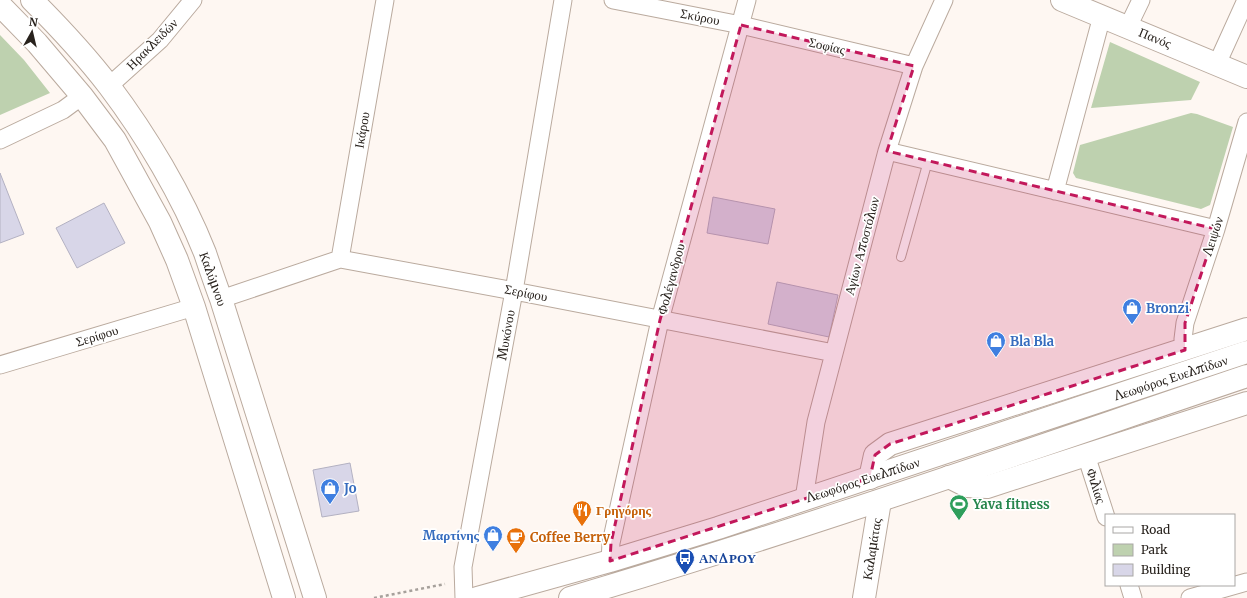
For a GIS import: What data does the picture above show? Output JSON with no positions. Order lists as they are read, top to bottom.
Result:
{
  "streets": {
    "main road": [
      "Πανός",
      "Καλύμνου",
      "Λεωφόρος Ευελπίδων",
      "Καλαμάτας"
    ],
    "street": [
      "Σκύρου",
      "Ηρακλειδών",
      "Σοφίας",
      "Ικάρου",
      "Λειψών",
      "Αγίων Αποστόλων",
      "Φολέγανδρου",
      "Σερίφου",
      "Μυκόνου",
      "Φιλίας"
    ]
  },
  "crossings": [
    ["Σκύρου", "Σοφίας"],
    ["Σκύρου", "Φολέγανδρου"],
    ["Ηρακλειδών", "Καλύμνου"],
    ["Σοφίας", "Αγίων Αποστόλων"],
    ["Σοφίας", "Φολέγανδρου"],
    ["Ικάρου", "Σερίφου"],
    ["Αγίων Αποστόλων", "Σερίφου"],
    ["Αγίων Αποστόλων", "Λεωφόρος Ευελπίδων"],
    ["Καλύμνου", "Σερίφου"],
    ["Φολέγανδρου", "Σερίφου"],
    ["Φολέγανδρου", "Λεωφόρος Ευελπίδων"],
    ["Σερίφου", "Μυκόνου"],
    ["Λεωφόρος Ευελπίδων", "Καλαμάτας"]
  ],
  "places": {
    "shop": [
      "Bronzi",
      "Bla Bla",
      "Jo",
      "Μαρτίνης"
    ],
    "sports": ["Yava fitness"],
    "restaurant": ["Γρηγόρης"],
    "cafe": ["Coffee Berry"],
    "bus stop": ["ΑΝΔΡΟΥ"]
  },
  "legend": ["Road", "Park", "Building"],
  "north": "top"
}
